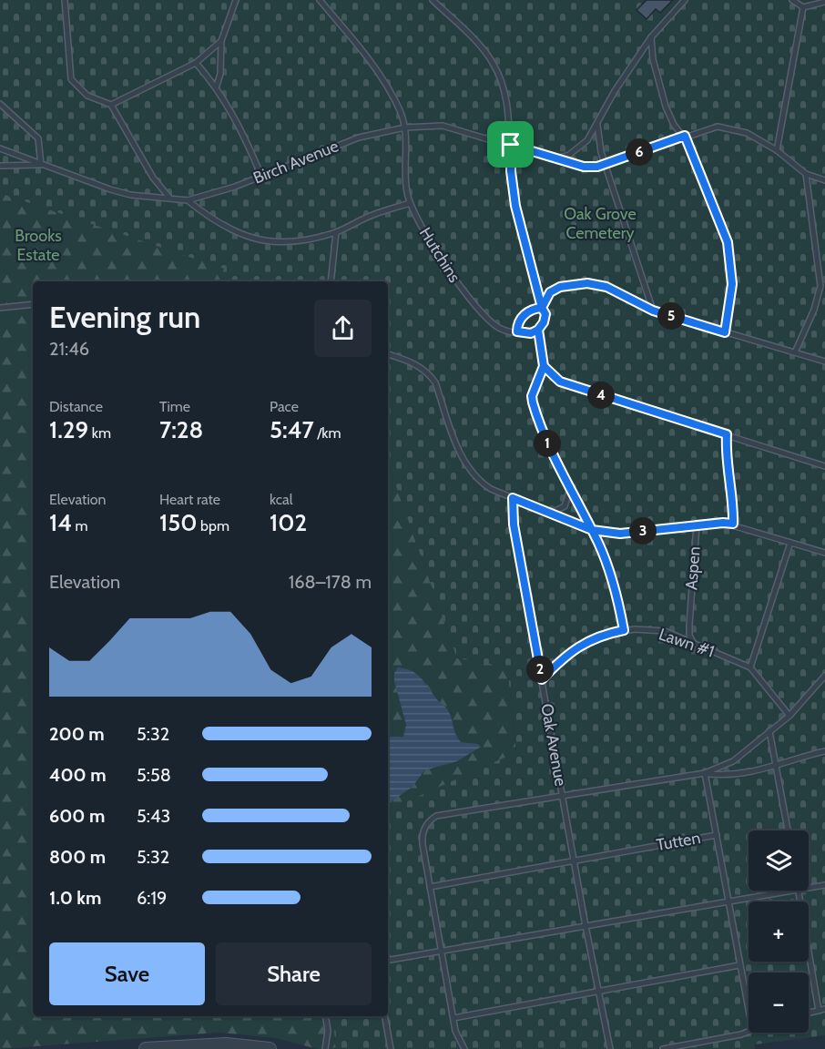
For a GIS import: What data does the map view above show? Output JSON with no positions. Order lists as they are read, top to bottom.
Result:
{
  "streets": {
    "lane": [
      "Birch Avenue",
      "Hutchins",
      "Aspen",
      "Lawn #1",
      "Oak Avenue",
      "Tutten"
    ]
  },
  "crossings": [
    ["Birch Avenue", "Hutchins"],
    ["Aspen", "Lawn #1"],
    ["Lawn #1", "Oak Avenue"],
    ["Oak Avenue", "Tutten"]
  ],
  "parks": ["Oak Grove Cemetery", "Brooks Estate"],
  "page": {
    "pins": [
      "6",
      "5",
      "4",
      "1",
      "3",
      "2"
    ],
    "heading": ["Evening run", "21:46"],
    "stats": [
      ["Distance", "1.29 km"],
      ["Time", "7:28"],
      ["Pace", "5:47 /km"],
      ["Elevation", "14 m"],
      ["Heart rate", "150 bpm"],
      ["kcal", "102"]
    ],
    "chart": ["Elevation", "168–178 m"],
    "list": [
      {
        "name": "200 m",
        "note": "5:32"
      },
      {
        "name": "400 m",
        "note": "5:58"
      },
      {
        "name": "600 m",
        "note": "5:43"
      },
      {
        "name": "800 m",
        "note": "5:32"
      },
      {
        "name": "1.0 km",
        "note": "6:19"
      }
    ],
    "map_buttons": ["+", "−"],
    "buttons": ["Save", "Share"]
  }
}
